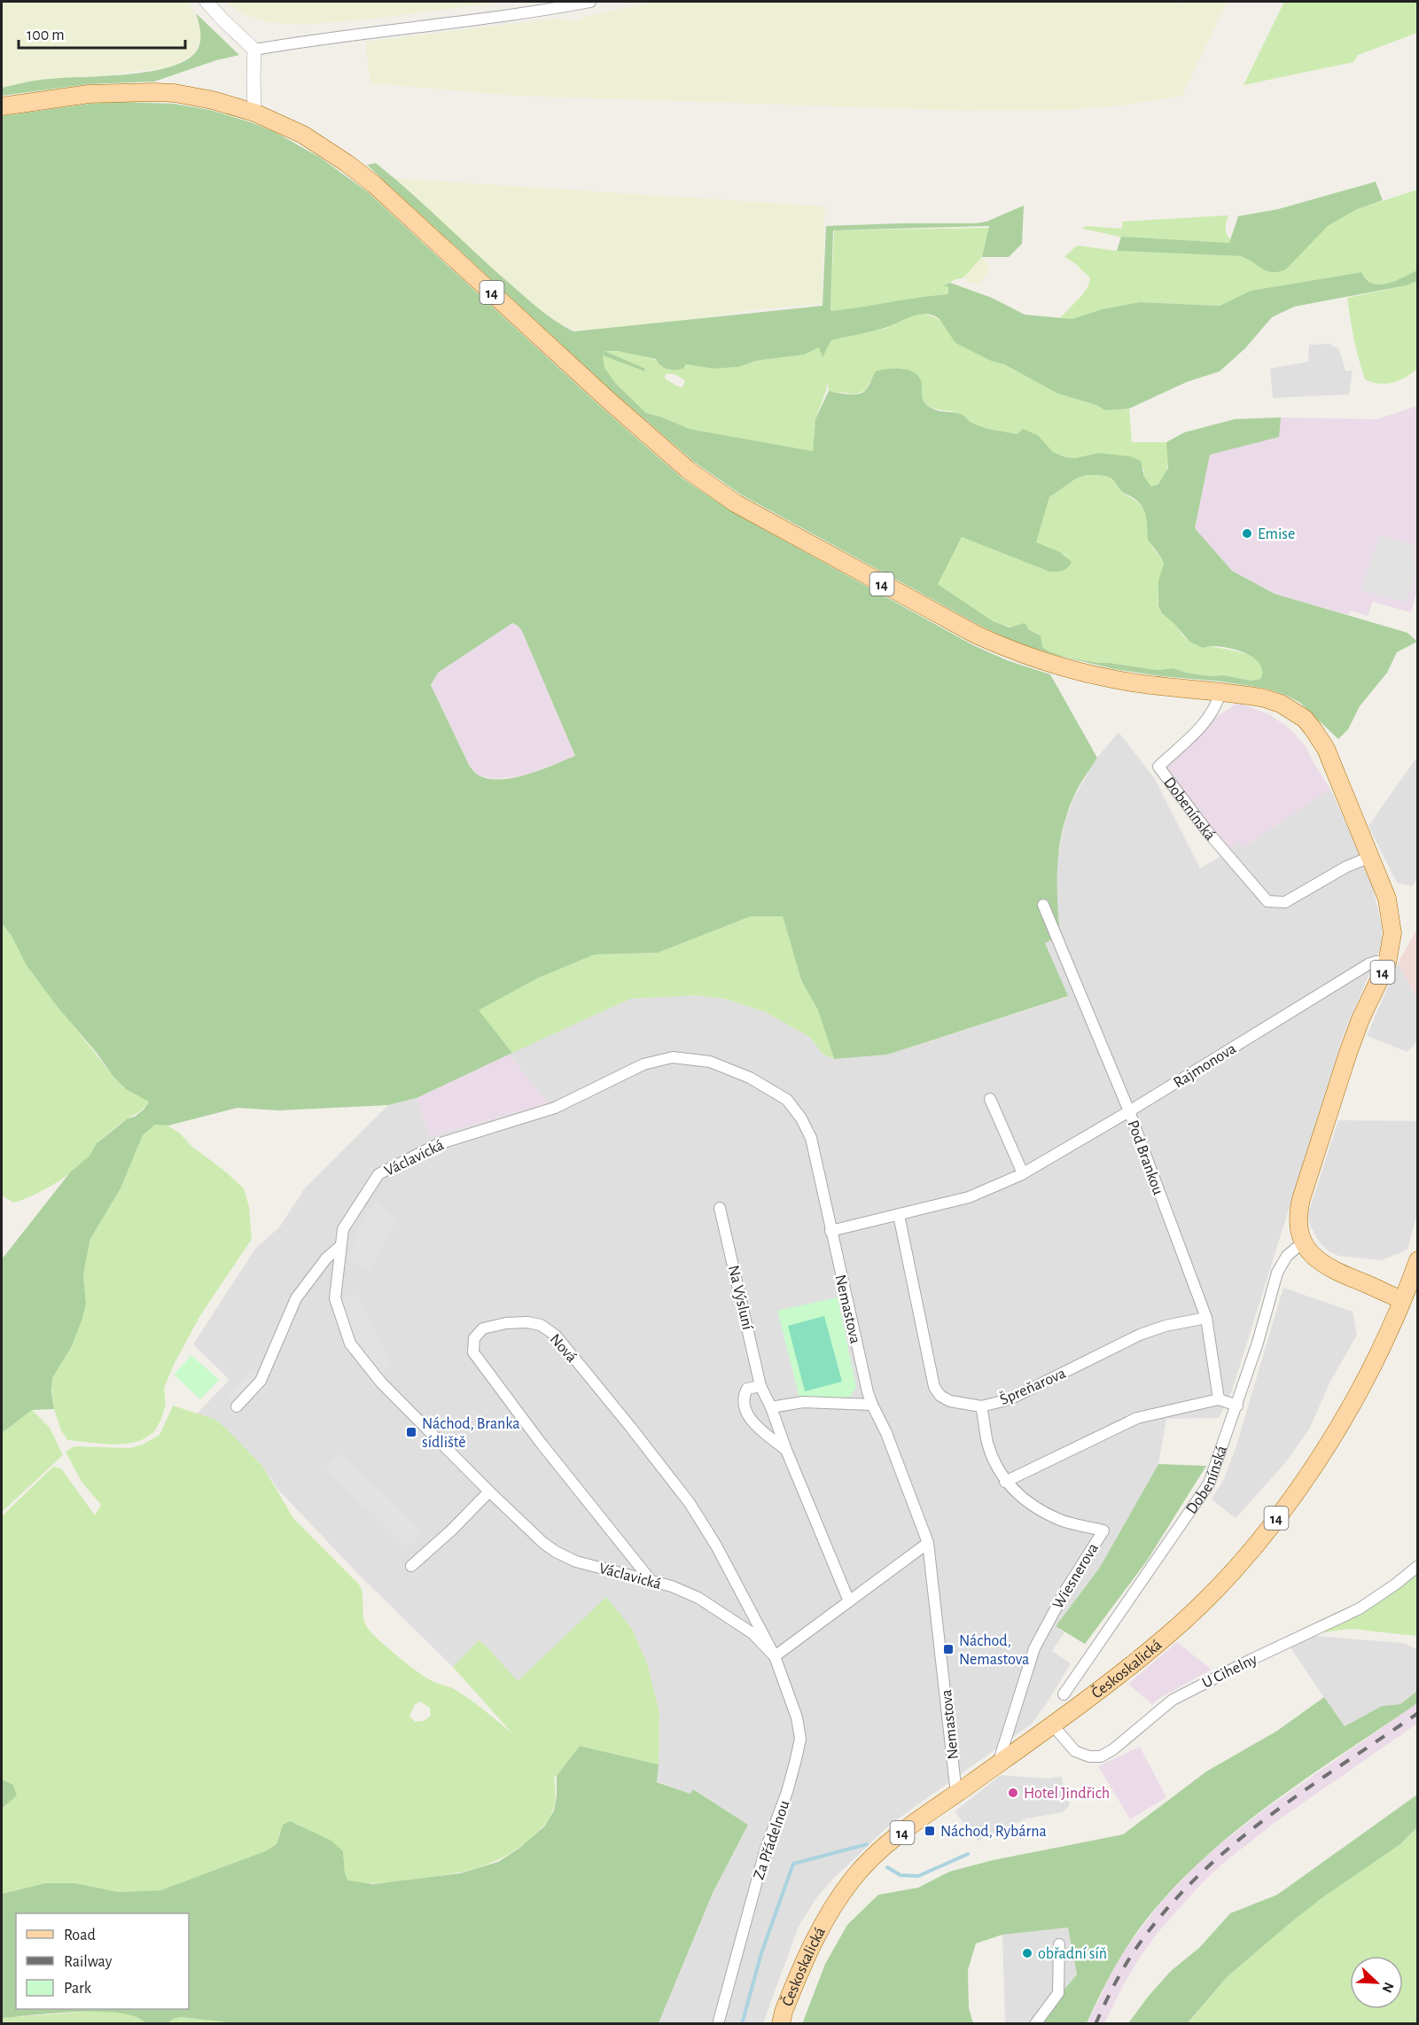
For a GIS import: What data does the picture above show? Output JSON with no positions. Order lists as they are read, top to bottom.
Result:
{
  "streets": {
    "main road": ["14", "Českoskalická"],
    "street": [
      "Dobenínská",
      "Rajmonova",
      "Václavická",
      "Pod Brankou",
      "Na Výsluní",
      "Nemastova",
      "Nová",
      "Špreňarova",
      "Wiesnerova",
      "U Cihelny",
      "Za Přádelnou"
    ]
  },
  "crossings": [
    ["14", "Dobenínská"],
    ["14", "Rajmonova"],
    ["Rajmonova", "Pod Brankou"],
    ["Rajmonova", "Nemastova"],
    ["Rajmonova", "Špreňarova"],
    ["Václavická", "Nemastova"],
    ["Václavická", "Nová"],
    ["Václavická", "Za Přádelnou"],
    ["Pod Brankou", "Špreňarova"],
    ["Nemastova", "Českoskalická"],
    ["Nová", "Za Přádelnou"],
    ["Wiesnerova", "Českoskalická"],
    ["Českoskalická", "U Cihelny"]
  ],
  "places": {
    "other": ["Emise", "Hotel Jindřich", "obřadní síň"],
    "transit": ["Náchod, Branka sídliště", "Náchod, Nemastova", "Náchod, Rybárna"]
  },
  "legend": ["Road", "Railway", "Park"],
  "scale_bar": "100 m",
  "north": "bottom right"
}
